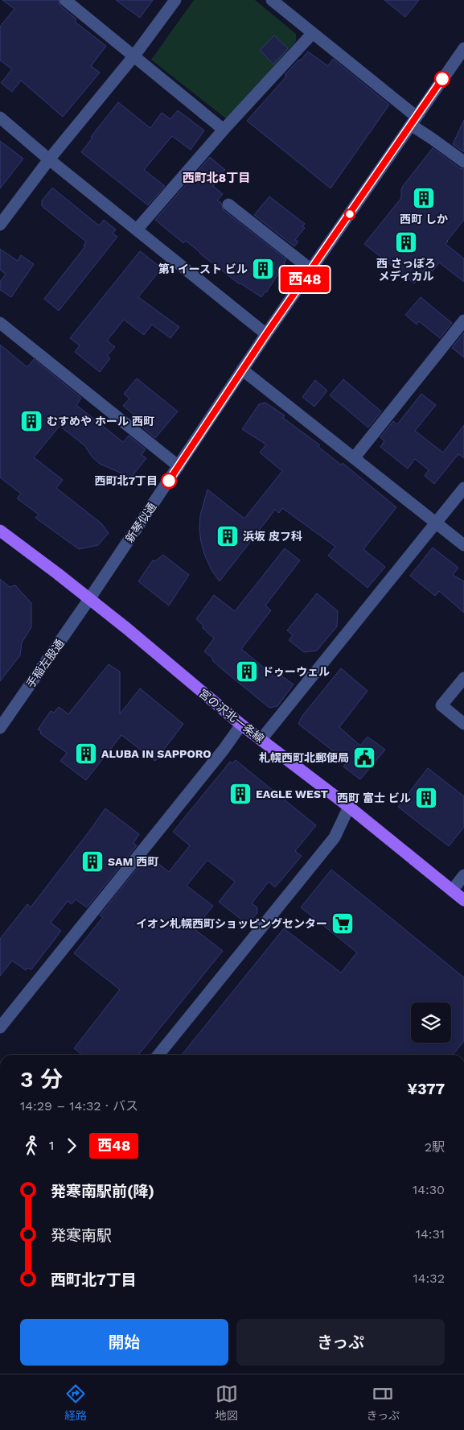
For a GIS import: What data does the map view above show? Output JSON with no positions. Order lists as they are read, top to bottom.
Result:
{
  "streets": {
    "main road": ["宮の沢北一条線"],
    "street": ["新琴似通", "手稲左股通"]
  },
  "crossings": [
    ["新琴似通", "手稲左股通"],
    ["新琴似通", "宮の沢北一条線"],
    ["手稲左股通", "宮の沢北一条線"]
  ],
  "districts": ["西町北8丁目"],
  "places": {
    "building": [
      "西町 しか",
      "西 さっぽろ メディカル",
      "第1 イースト ビル",
      "むすめや ホール 西町",
      "浜坂 皮フ科",
      "ドゥーウェル",
      "ALUBA IN SAPPORO",
      "EAGLE WEST",
      "西町 富士 ビル",
      "SAM 西町"
    ],
    "other": ["西町北7丁目"],
    "public building": ["札幌西町北郵便局"],
    "supermarket": ["イオン札幌西町ショッピングセンター"]
  },
  "lines": ["bus line 西48"],
  "page": {
    "on_map": "西48",
    "heading": ["3 分", "14:29 – 14:32 · バス", "¥377"],
    "legs": ["1", "西48", "2駅"],
    "list": [
      {
        "name": "発寒南駅前(降)",
        "value": "14:30"
      },
      {
        "name": "発寒南駅",
        "value": "14:31"
      },
      {
        "name": "西町北7丁目",
        "value": "14:32"
      }
    ],
    "buttons": ["開始", "きっぷ"],
    "tabs": ["経路", "地図", "きっぷ"]
  }
}
